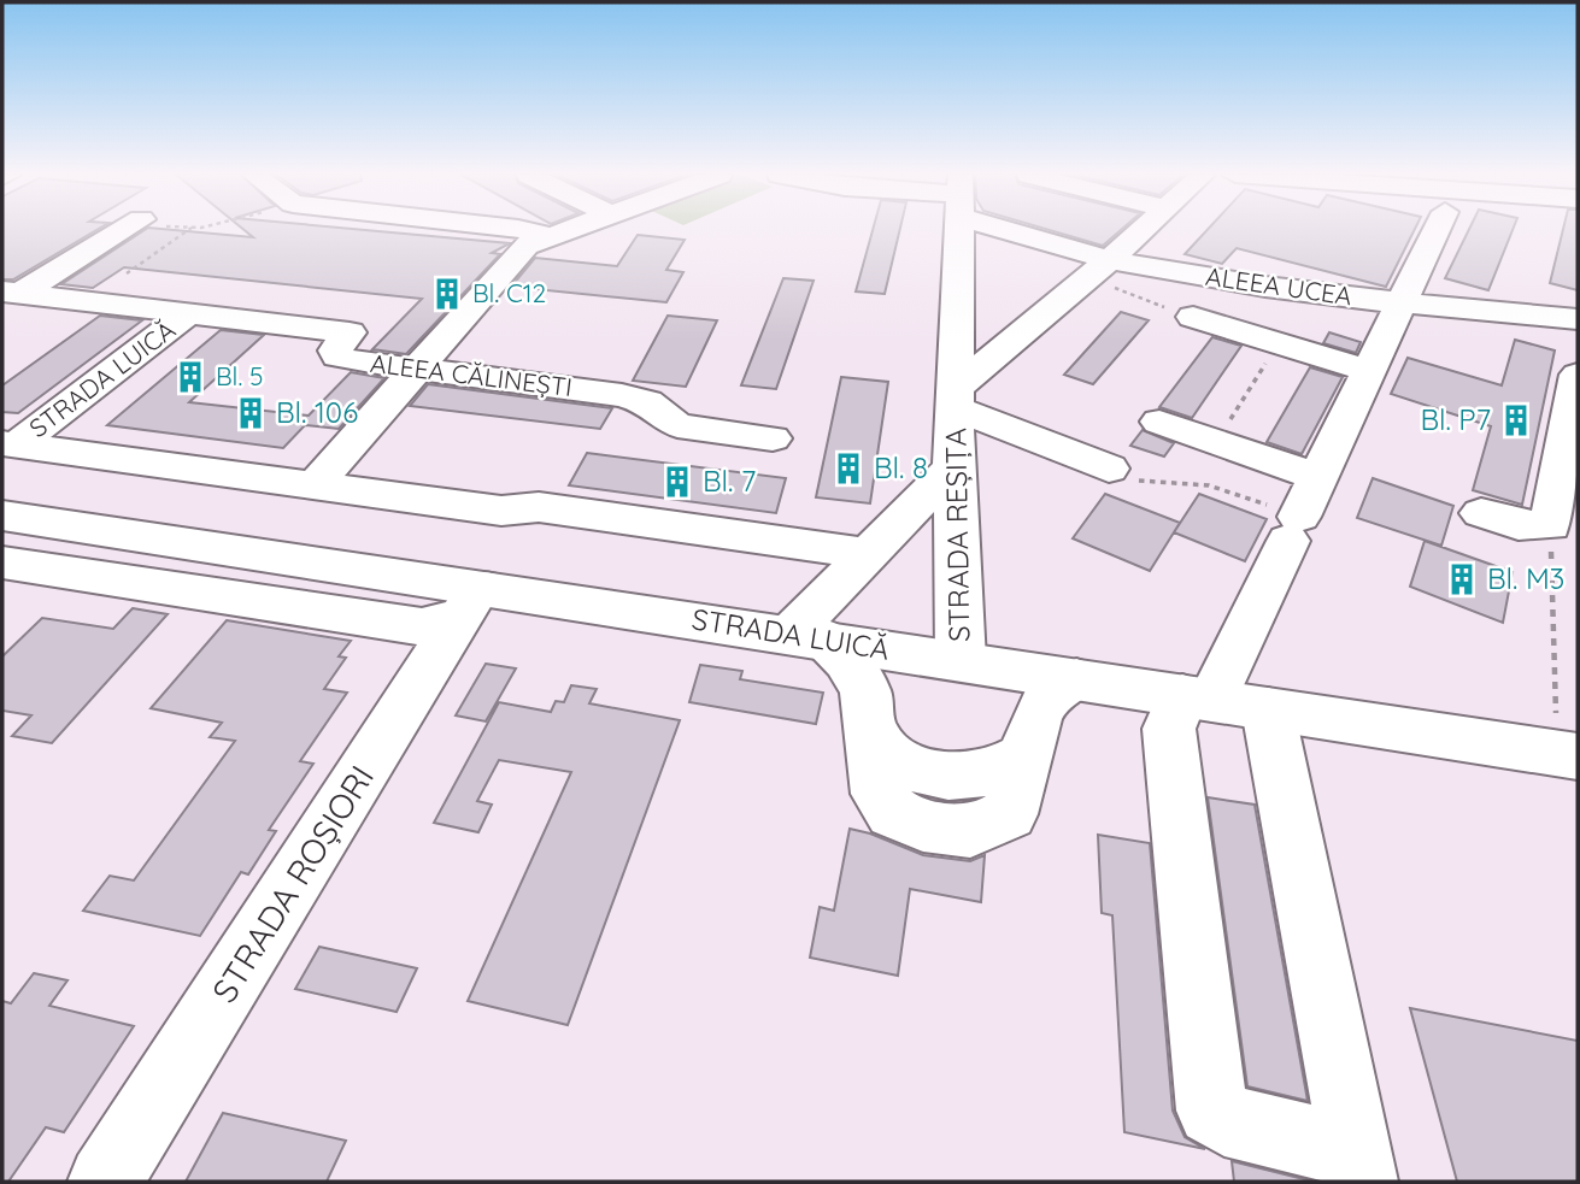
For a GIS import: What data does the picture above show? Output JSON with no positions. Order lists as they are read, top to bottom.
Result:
{
  "streets": {
    "street": [
      "ALEEA UCEA",
      "ALEEA CĂLINEȘTI",
      "STRADA LUICĂ",
      "STRADA REȘIȚA",
      "STRADA ROȘIORI"
    ]
  },
  "crossings": [
    ["ALEEA UCEA", "STRADA LUICĂ"],
    ["ALEEA CĂLINEȘTI", "STRADA LUICĂ"],
    ["STRADA LUICĂ", "STRADA REȘIȚA"],
    ["STRADA LUICĂ", "STRADA ROȘIORI"]
  ],
  "places": {
    "building": [
      "Bl. C12",
      "Bl. 5",
      "Bl. 106",
      "Bl. P7",
      "Bl. 8",
      "Bl. 7",
      "Bl. M3"
    ]
  }
}
